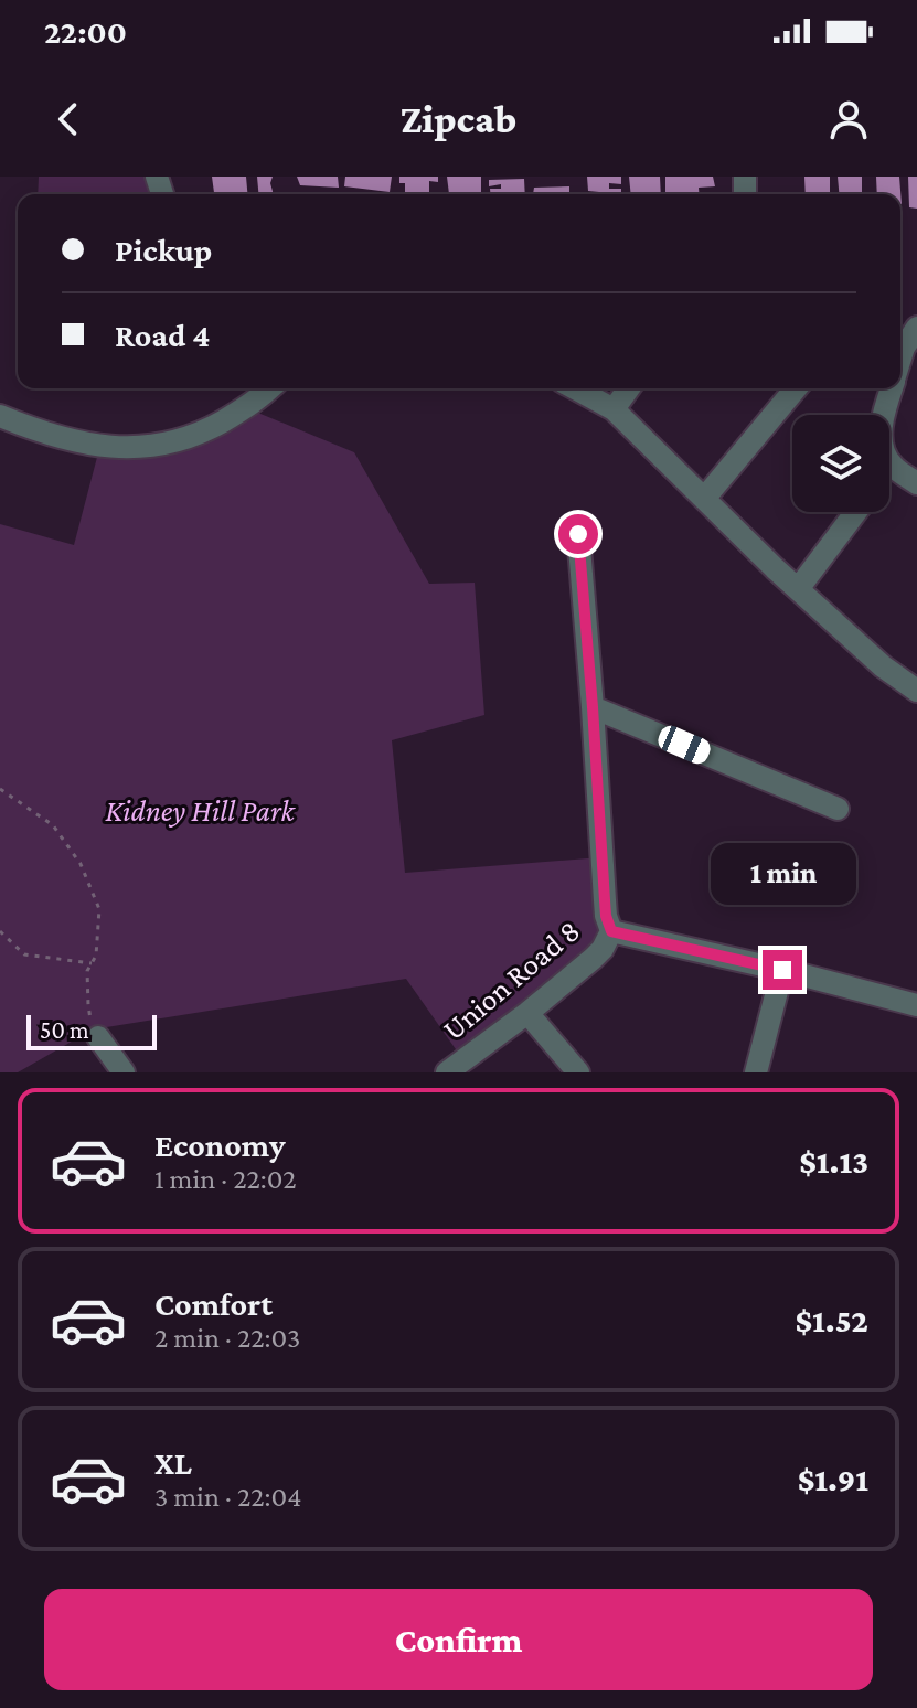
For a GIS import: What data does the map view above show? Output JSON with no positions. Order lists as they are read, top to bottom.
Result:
{
  "streets": {
    "street": ["Union Road 8"]
  },
  "parks": ["Kidney Hill Park"],
  "scale_bar": "50 m",
  "page": {
    "status": "22:00",
    "header": "Zipcab",
    "banner": ["Pickup", "Road 4"],
    "bubble": "1 min",
    "scale": "50 m",
    "list": [
      {
        "name": "Economy",
        "note": "1 min · 22:02",
        "value": "$1.13"
      },
      {
        "name": "Comfort",
        "note": "2 min · 22:03",
        "value": "$1.52"
      },
      {
        "name": "XL",
        "note": "3 min · 22:04",
        "value": "$1.91"
      }
    ],
    "buttons": "Confirm"
  }
}
